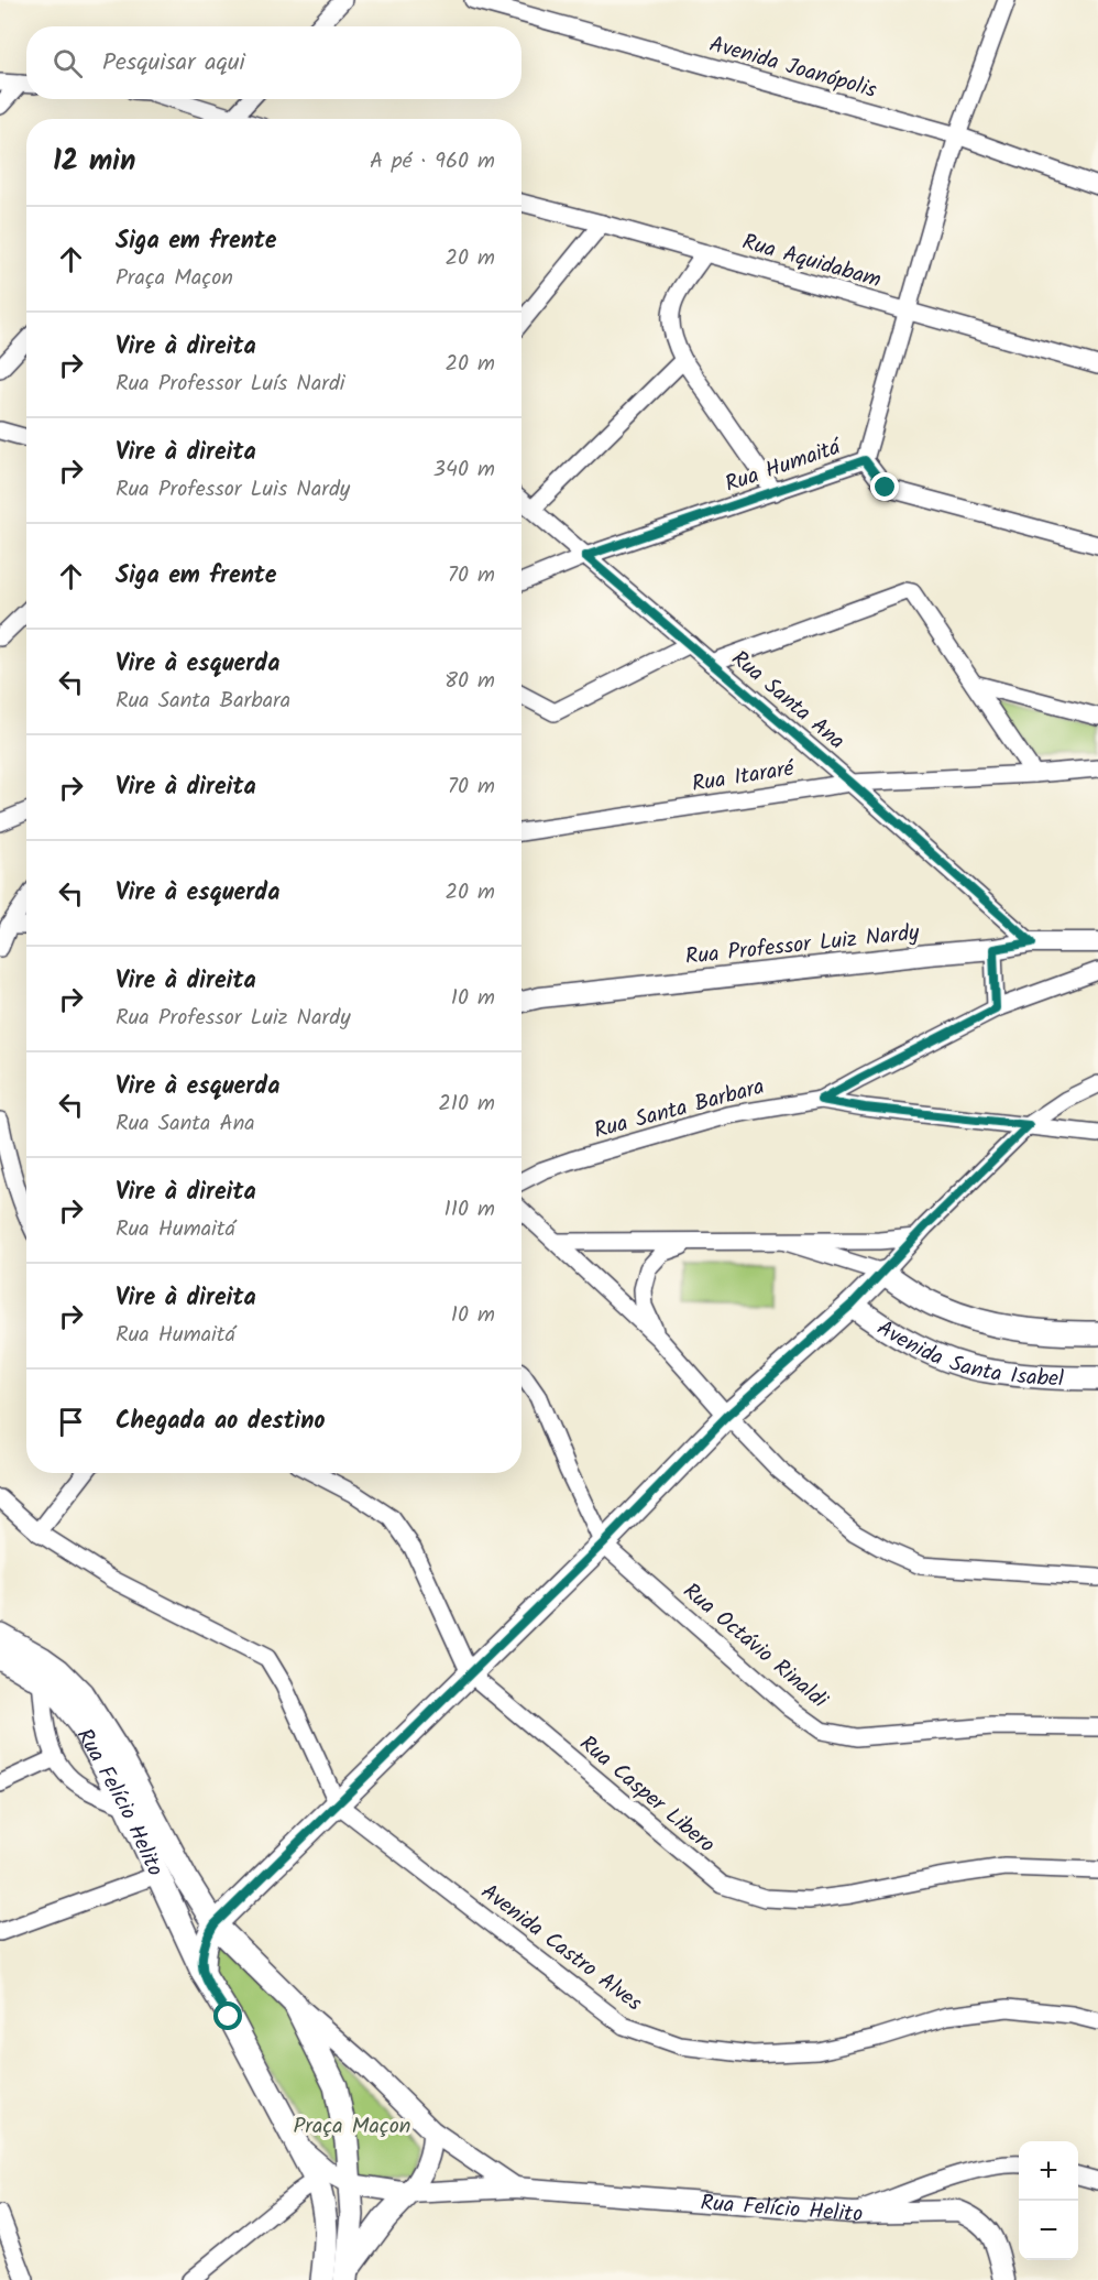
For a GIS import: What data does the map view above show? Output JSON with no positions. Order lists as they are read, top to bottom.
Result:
{
  "streets": {
    "main road": ["Avenida Santa Isabel", "Rua Felício Helito"],
    "street": [
      "Avenida Joanópolis",
      "Rua Aquidabam",
      "Rua Humaitá",
      "Rua Santa Ana",
      "Rua Itararé",
      "Rua Professor Luiz Nardy",
      "Rua Santa Barbara",
      "Rua Octávio Rinaldi",
      "Rua Casper Libero",
      "Avenida Castro Alves"
    ]
  },
  "crossings": [
    ["Rua Humaitá", "Rua Santa Ana"],
    ["Rua Santa Ana", "Rua Itararé"],
    ["Rua Santa Ana", "Rua Professor Luiz Nardy"]
  ],
  "parks": ["Praça Maçon"],
  "page": {
    "search": "Pesquisar aqui",
    "heading": ["12 min", "A pé · 960 m"],
    "list": [
      ["Siga em frente", "Praça Maçon", "20 m"],
      ["Vire à direita", "Rua Professor Luís Nardi", "20 m"],
      ["Vire à direita", "Rua Professor Luis Nardy", "340 m"],
      ["Siga em frente", "70 m"],
      ["Vire à esquerda", "Rua Santa Barbara", "80 m"],
      ["Vire à direita", "70 m"],
      ["Vire à esquerda", "20 m"],
      ["Vire à direita", "Rua Professor Luiz Nardy", "10 m"],
      ["Vire à esquerda", "Rua Santa Ana", "210 m"],
      ["Vire à direita", "Rua Humaitá", "110 m"],
      ["Vire à direita", "Rua Humaitá", "10 m"],
      "Chegada ao destino"
    ],
    "map_buttons": ["+", "−"]
  }
}
